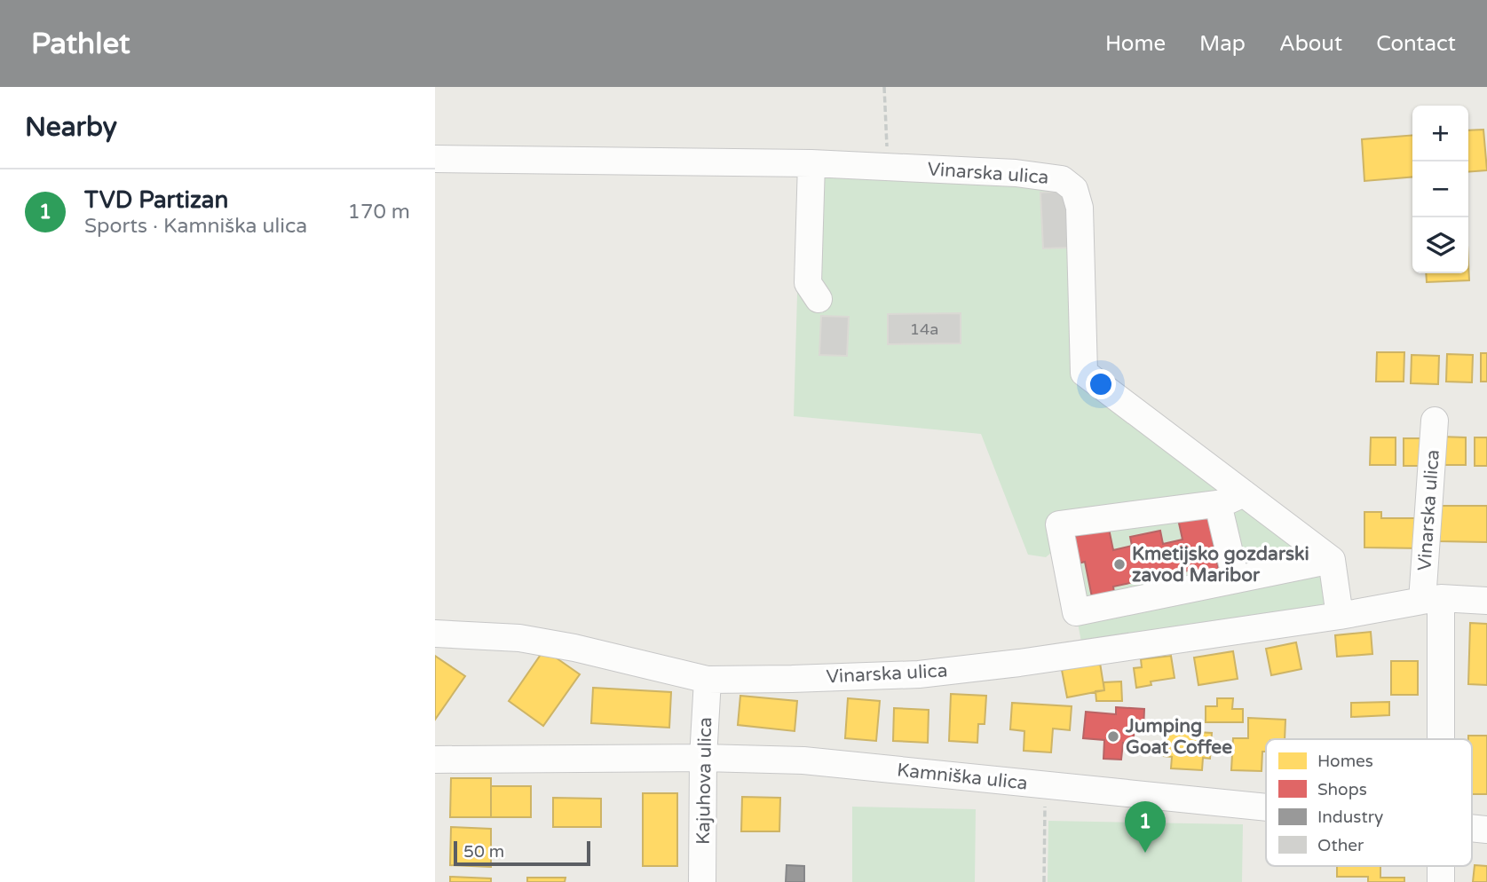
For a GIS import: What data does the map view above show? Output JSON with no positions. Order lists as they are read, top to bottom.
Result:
{
  "streets": {
    "street": ["Vinarska ulica", "Kamniška ulica", "Kajuhova ulica"]
  },
  "crossings": [
    ["Vinarska ulica", "Kajuhova ulica"],
    ["Kamniška ulica", "Kajuhova ulica"]
  ],
  "places": ["Kmetijsko gozdarski zavod Maribor", "Jumping Goat Coffee"],
  "house_numbers": ["14a"],
  "legend": [
    "Homes",
    "Shops",
    "Industry",
    "Other"
  ],
  "scale_bar": "50 m",
  "page": {
    "header": "Pathlet",
    "nav": [
      "Home",
      "Map",
      "About",
      "Contact"
    ],
    "heading": "Nearby",
    "map_buttons": ["+", "−"],
    "list": [
      {
        "mark": "1",
        "name": "TVD Partizan",
        "note": "Sports · Kamniška ulica",
        "value": "170 m"
      }
    ],
    "pins": "1",
    "scale": "50 m"
  }
}
